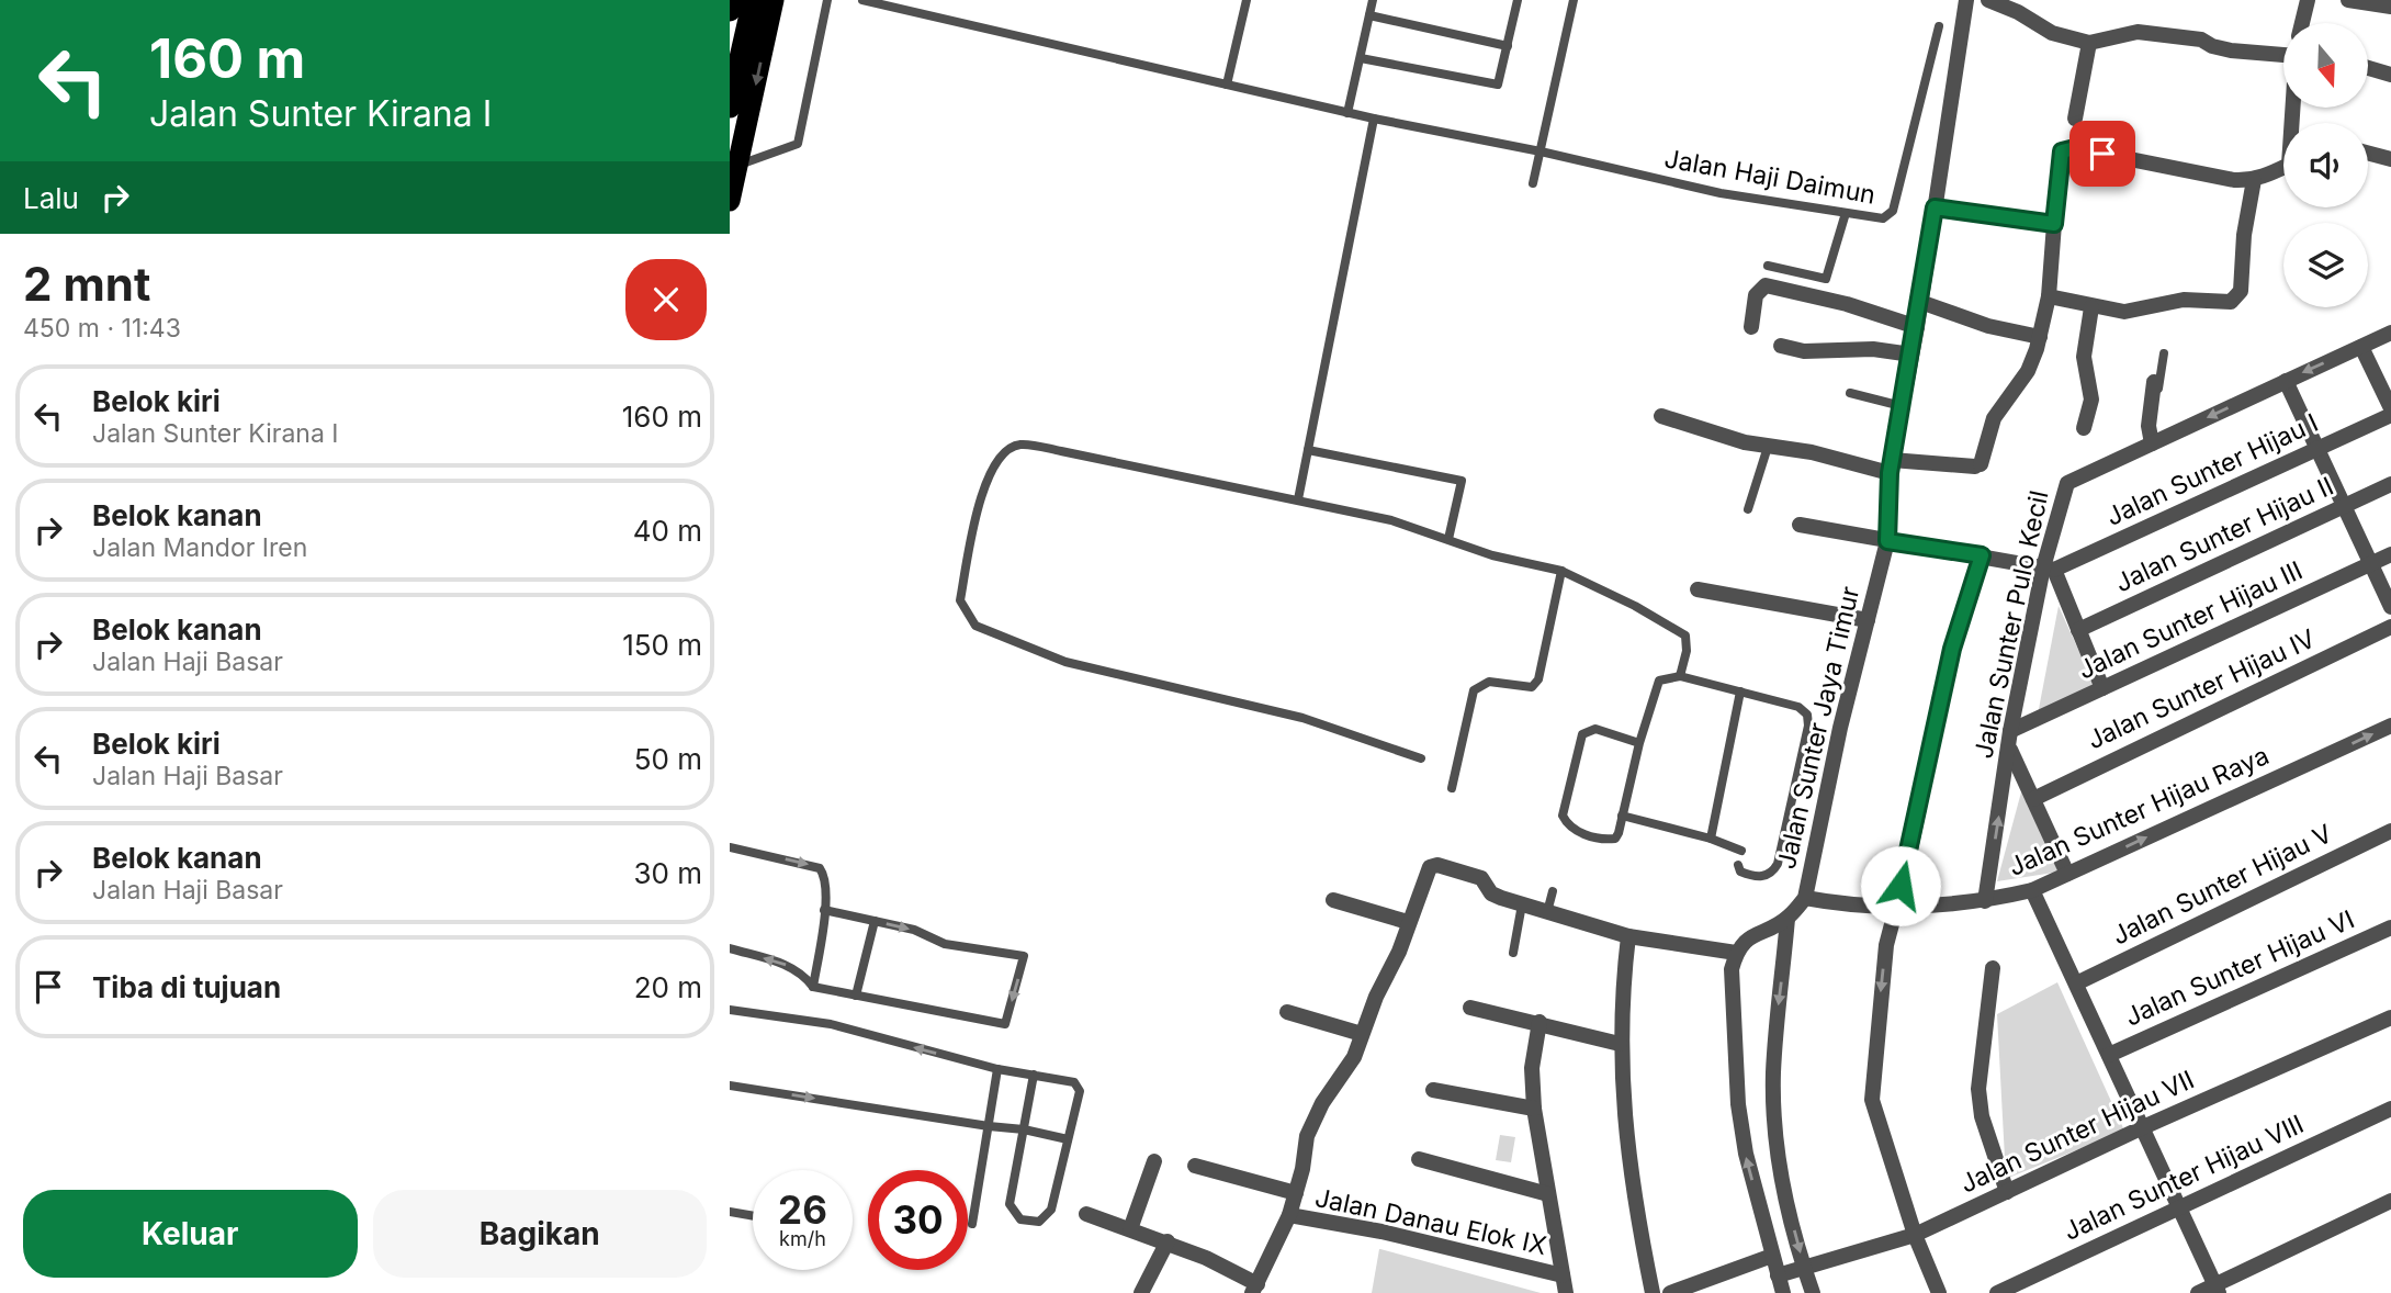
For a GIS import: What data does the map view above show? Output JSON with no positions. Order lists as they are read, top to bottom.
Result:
{
  "streets": {
    "street": [
      "Jalan Sunter Hijau I",
      "Jalan Sunter Hijau II",
      "Jalan Sunter Hijau III",
      "Jalan Sunter Pulo Kecil",
      "Jalan Sunter Hijau IV",
      "Jalan Sunter Jaya Timur",
      "Jalan Sunter Hijau Raya",
      "Jalan Sunter Hijau V",
      "Jalan Sunter Hijau VI",
      "Jalan Sunter Hijau VII",
      "Jalan Sunter Hijau VIII",
      "Jalan Danau Elok IX"
    ],
    "lane": ["Jalan Haji Daimun"]
  },
  "crossings": [
    ["Jalan Sunter Hijau I", "Jalan Sunter Pulo Kecil"],
    ["Jalan Sunter Hijau III", "Jalan Sunter Pulo Kecil"],
    ["Jalan Sunter Pulo Kecil", "Jalan Sunter Hijau Raya"],
    ["Jalan Sunter Jaya Timur", "Jalan Sunter Hijau Raya"]
  ],
  "one_way": ["Jalan Sunter Hijau Raya"],
  "north": "bottom",
  "page": {
    "turn": ["160 m", "Jalan Sunter Kirana I"],
    "then": "Lalu",
    "heading": ["2 mnt", "450 m · 11:43"],
    "list": [
      {
        "name": "Belok kiri",
        "note": "Jalan Sunter Kirana I",
        "value": "160 m"
      },
      {
        "name": "Belok kanan",
        "note": "Jalan Mandor Iren",
        "value": "40 m"
      },
      {
        "name": "Belok kanan",
        "note": "Jalan Haji Basar",
        "value": "150 m"
      },
      {
        "name": "Belok kiri",
        "note": "Jalan Haji Basar",
        "value": "50 m"
      },
      {
        "name": "Belok kanan",
        "note": "Jalan Haji Basar",
        "value": "30 m"
      },
      {
        "name": "Tiba di tujuan",
        "value": "20 m"
      }
    ],
    "speed": "26 km/h",
    "limit": "30",
    "buttons": ["Keluar", "Bagikan"]
  }
}
